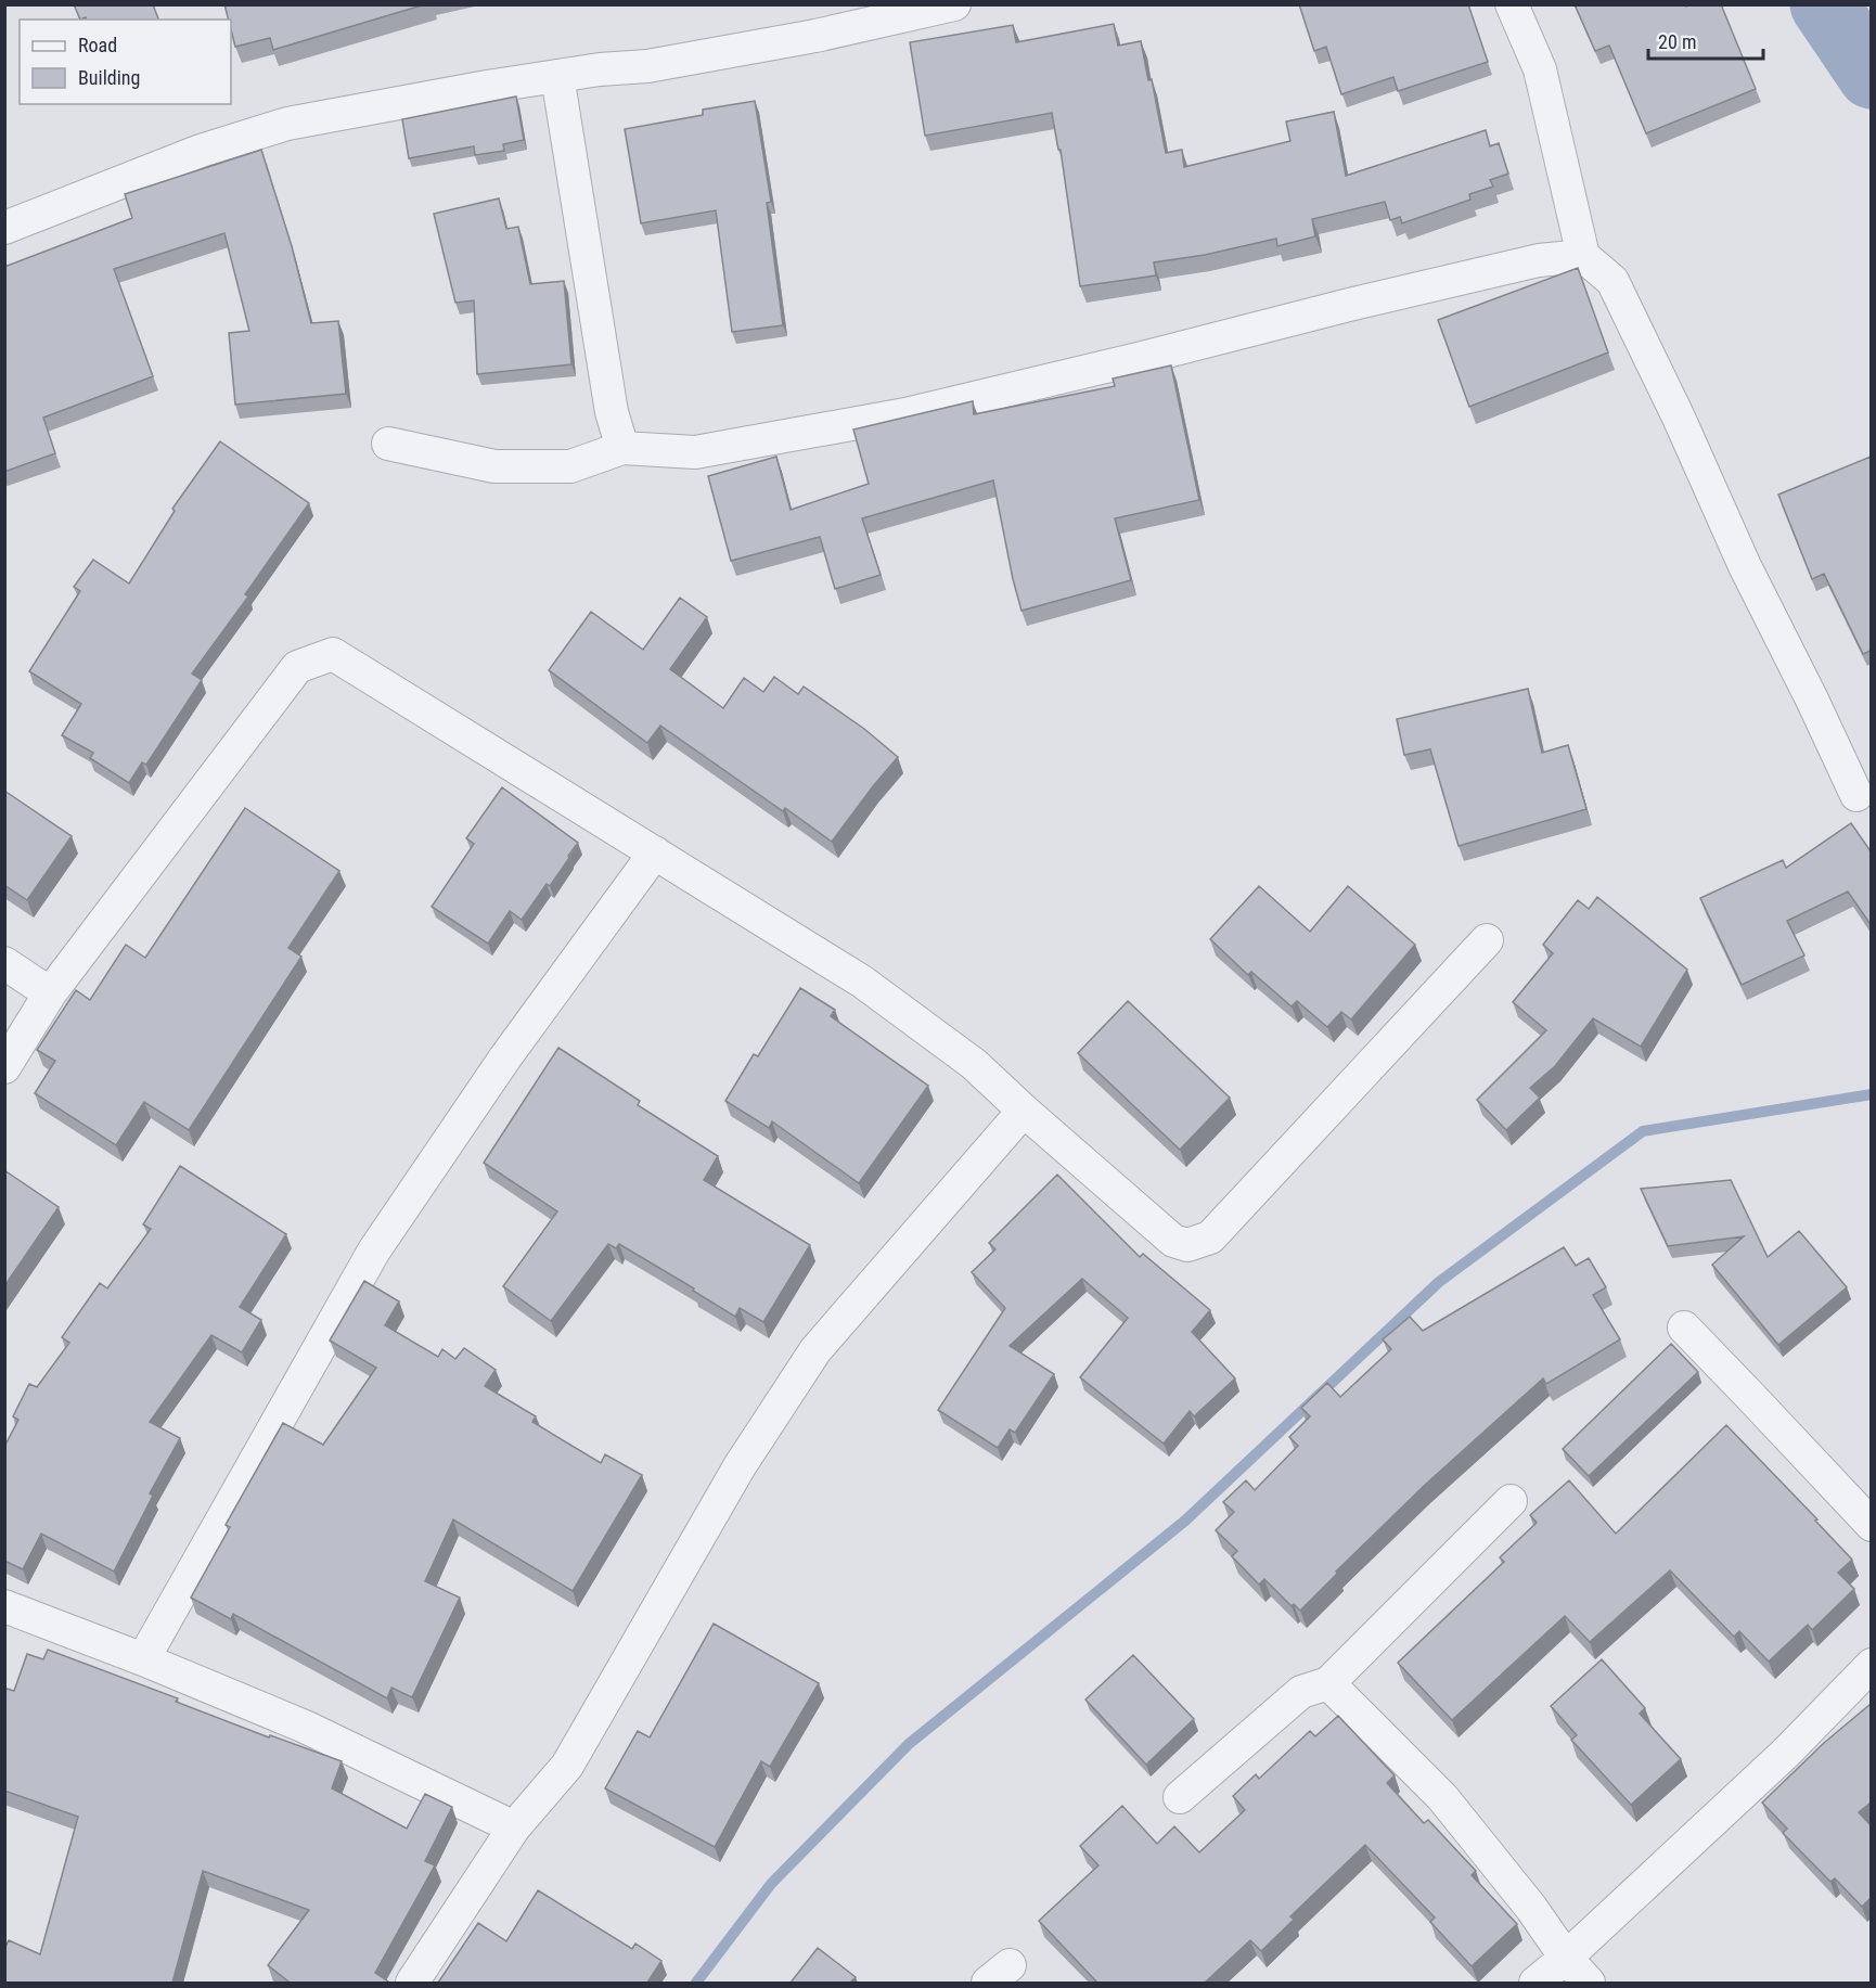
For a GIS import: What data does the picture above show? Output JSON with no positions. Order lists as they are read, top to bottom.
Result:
{
  "legend": ["Road", "Building"],
  "scale_bar": "20 m"
}
